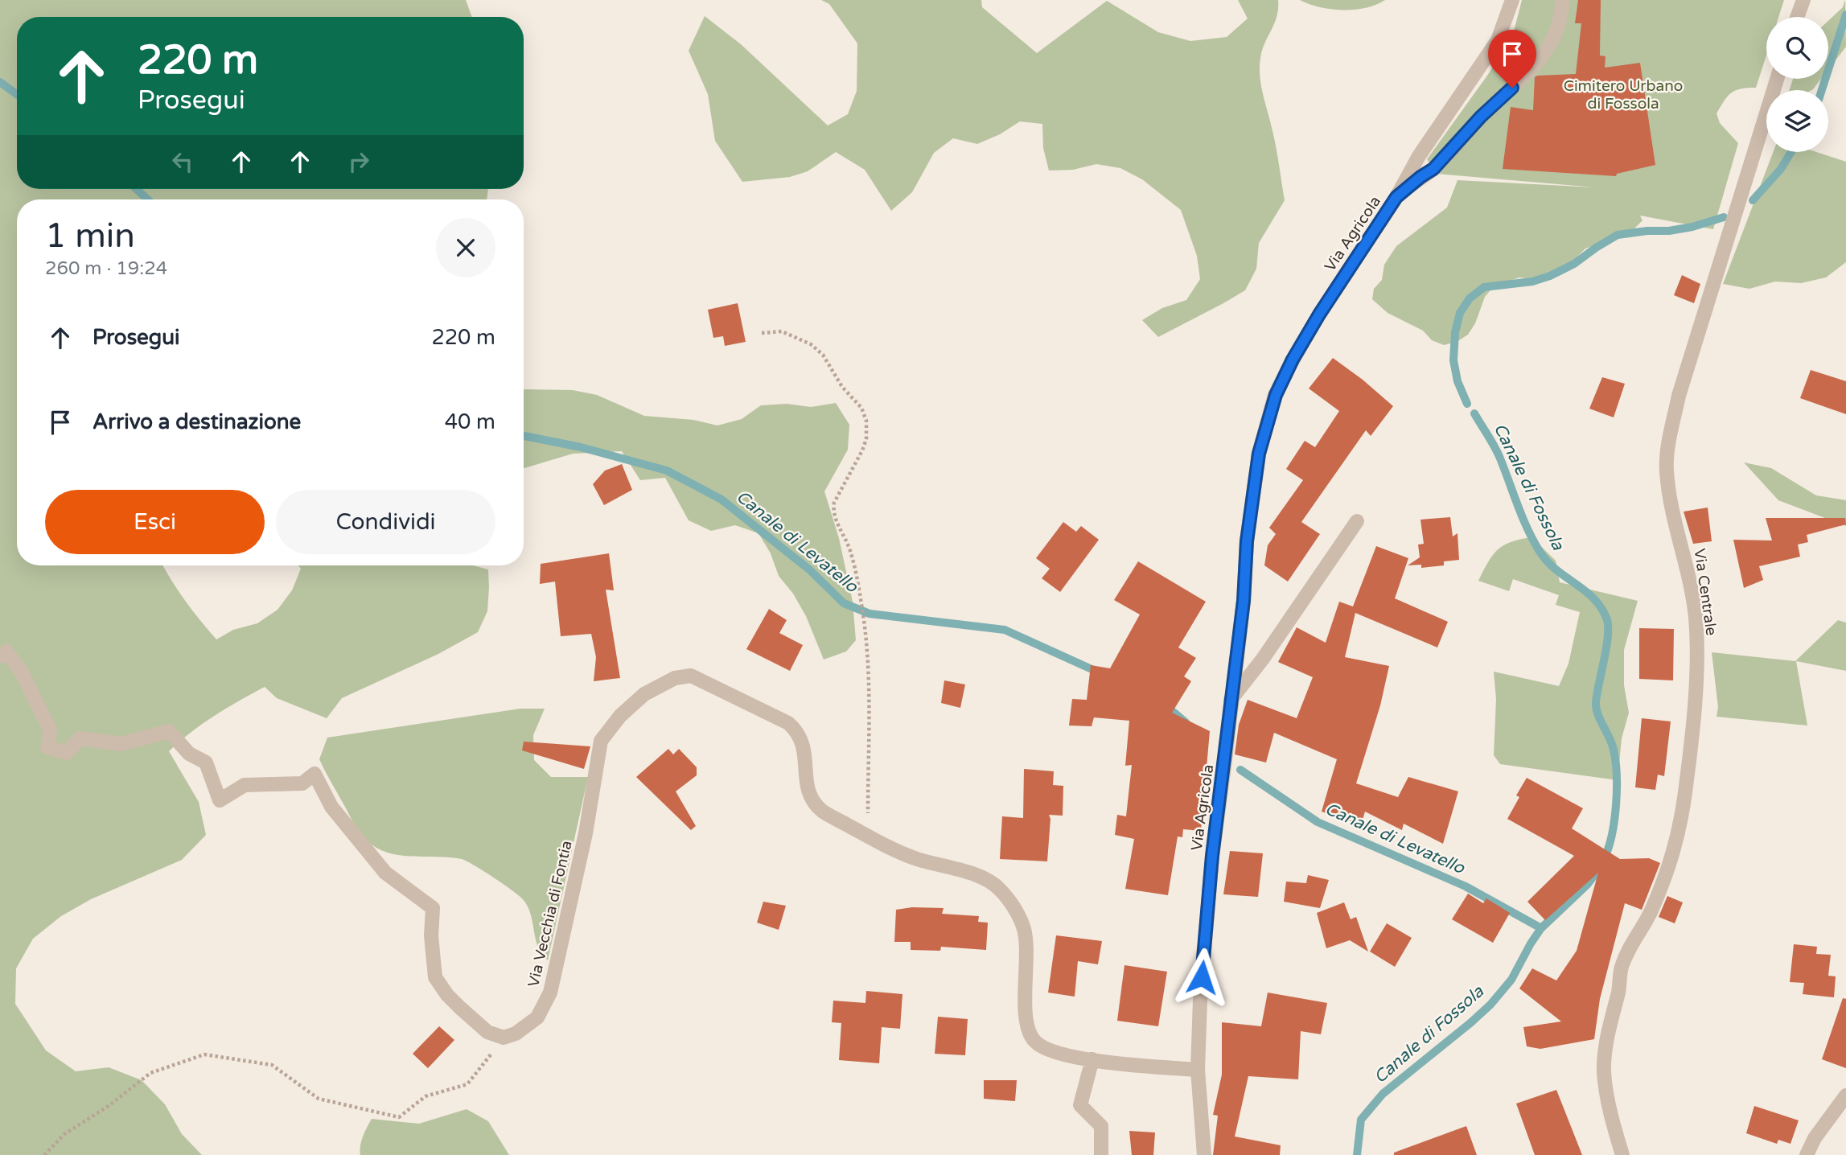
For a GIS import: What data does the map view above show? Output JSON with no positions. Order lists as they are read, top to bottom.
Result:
{
  "streets": {
    "street": ["Via Agricola", "Via Centrale", "Via Vecchia di Fontia"]
  },
  "crossings": [
    ["Via Agricola", "Via Vecchia di Fontia"]
  ],
  "water": ["Canale di Fossola", "Canale di Levatello"],
  "parks": ["Cimitero Urbano di Fossola"],
  "page": {
    "turn": ["220 m", "Prosegui"],
    "heading": ["1 min", "260 m · 19:24"],
    "list": [
      {
        "name": "Prosegui",
        "value": "220 m"
      },
      {
        "name": "Arrivo a destinazione",
        "value": "40 m"
      }
    ],
    "buttons": ["Esci", "Condividi"]
  }
}
